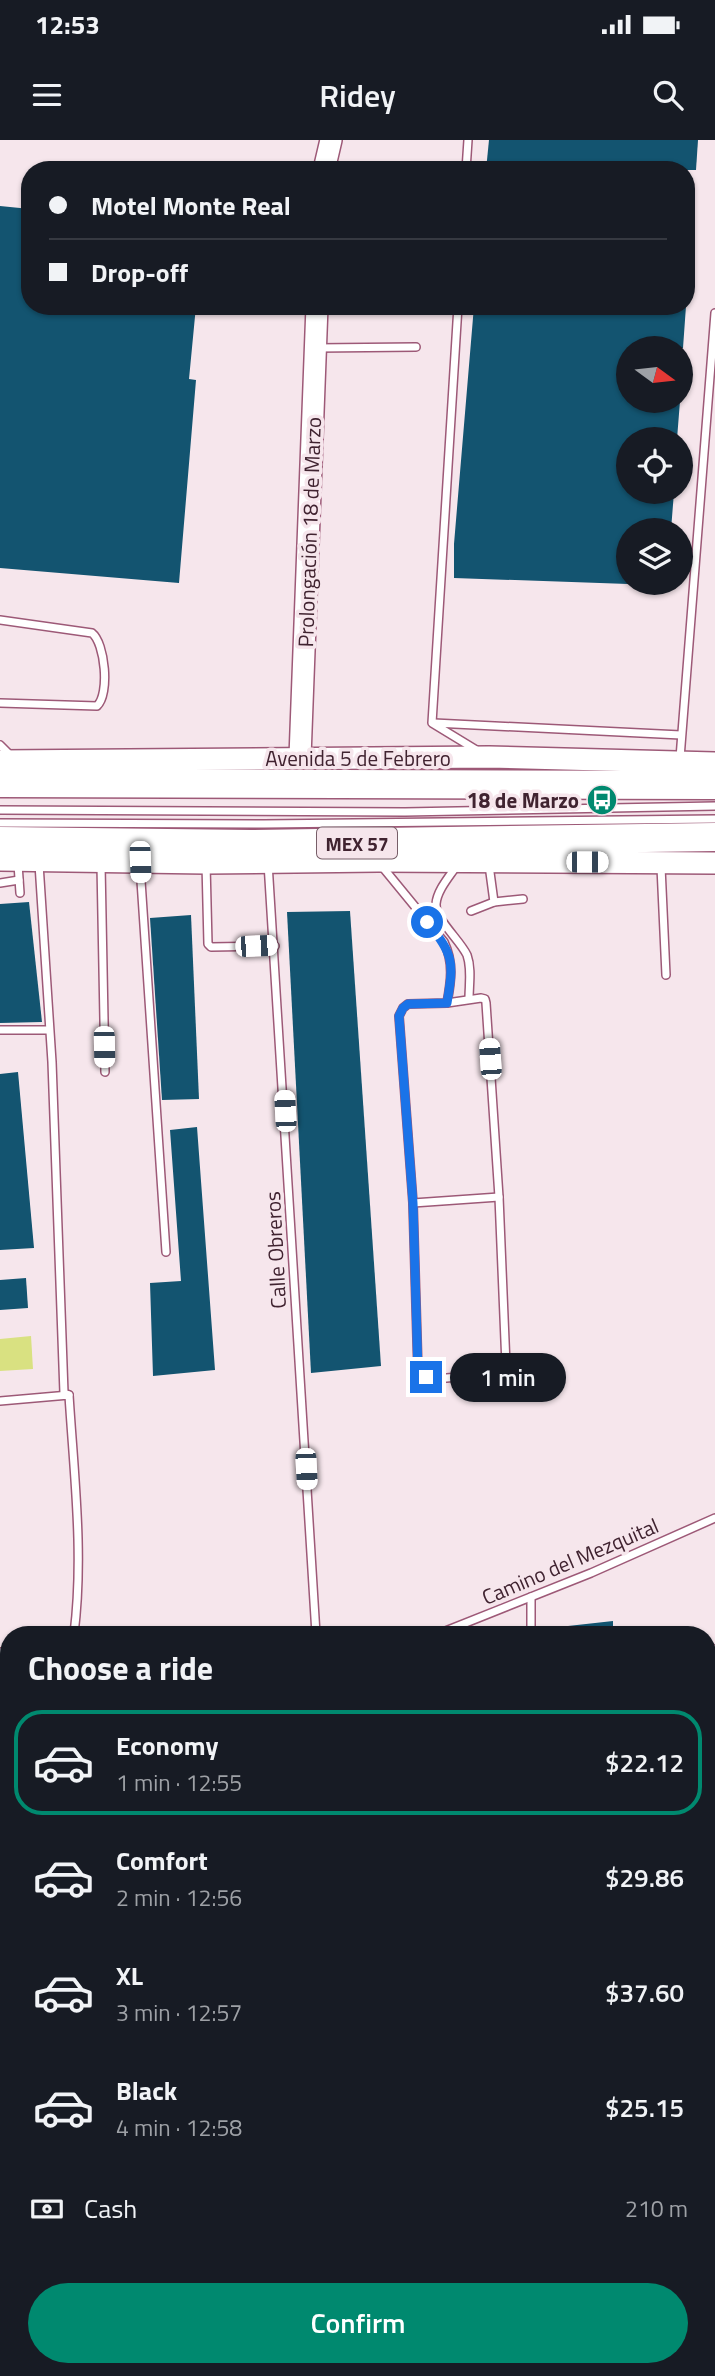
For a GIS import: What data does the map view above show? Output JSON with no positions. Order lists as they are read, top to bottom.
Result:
{
  "streets": {
    "highway": ["Avenida 5 de Febrero", "MEX 57"],
    "main road": ["Prolongación 18 de Marzo"],
    "lane": ["Calle Obreros", "Camino del Mezquital"]
  },
  "crossings": [
    ["Prolongación 18 de Marzo", "Avenida 5 de Febrero"]
  ],
  "places": {
    "bus stop": ["18 de Marzo"]
  },
  "north": "right",
  "page": {
    "status": "12:53",
    "header": "Ridey",
    "banner": ["Motel Monte Real", "Drop-off"],
    "bubble": "1 min",
    "heading": "Choose a ride",
    "list": [
      {
        "name": "Economy",
        "note": "1 min · 12:55",
        "value": "$22.12"
      },
      {
        "name": "Comfort",
        "note": "2 min · 12:56",
        "value": "$29.86"
      },
      {
        "name": "XL",
        "note": "3 min · 12:57",
        "value": "$37.60"
      },
      {
        "name": "Black",
        "note": "4 min · 12:58",
        "value": "$25.15"
      }
    ],
    "pay": ["Cash", "210 m"],
    "buttons": "Confirm"
  }
}
